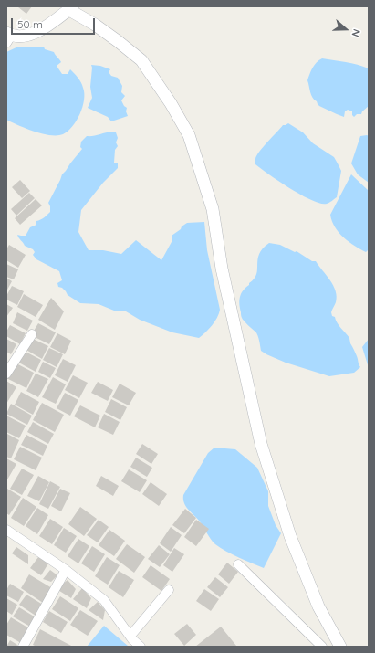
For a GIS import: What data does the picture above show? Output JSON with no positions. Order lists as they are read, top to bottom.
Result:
{
  "scale_bar": "50 m",
  "north": "right"
}
